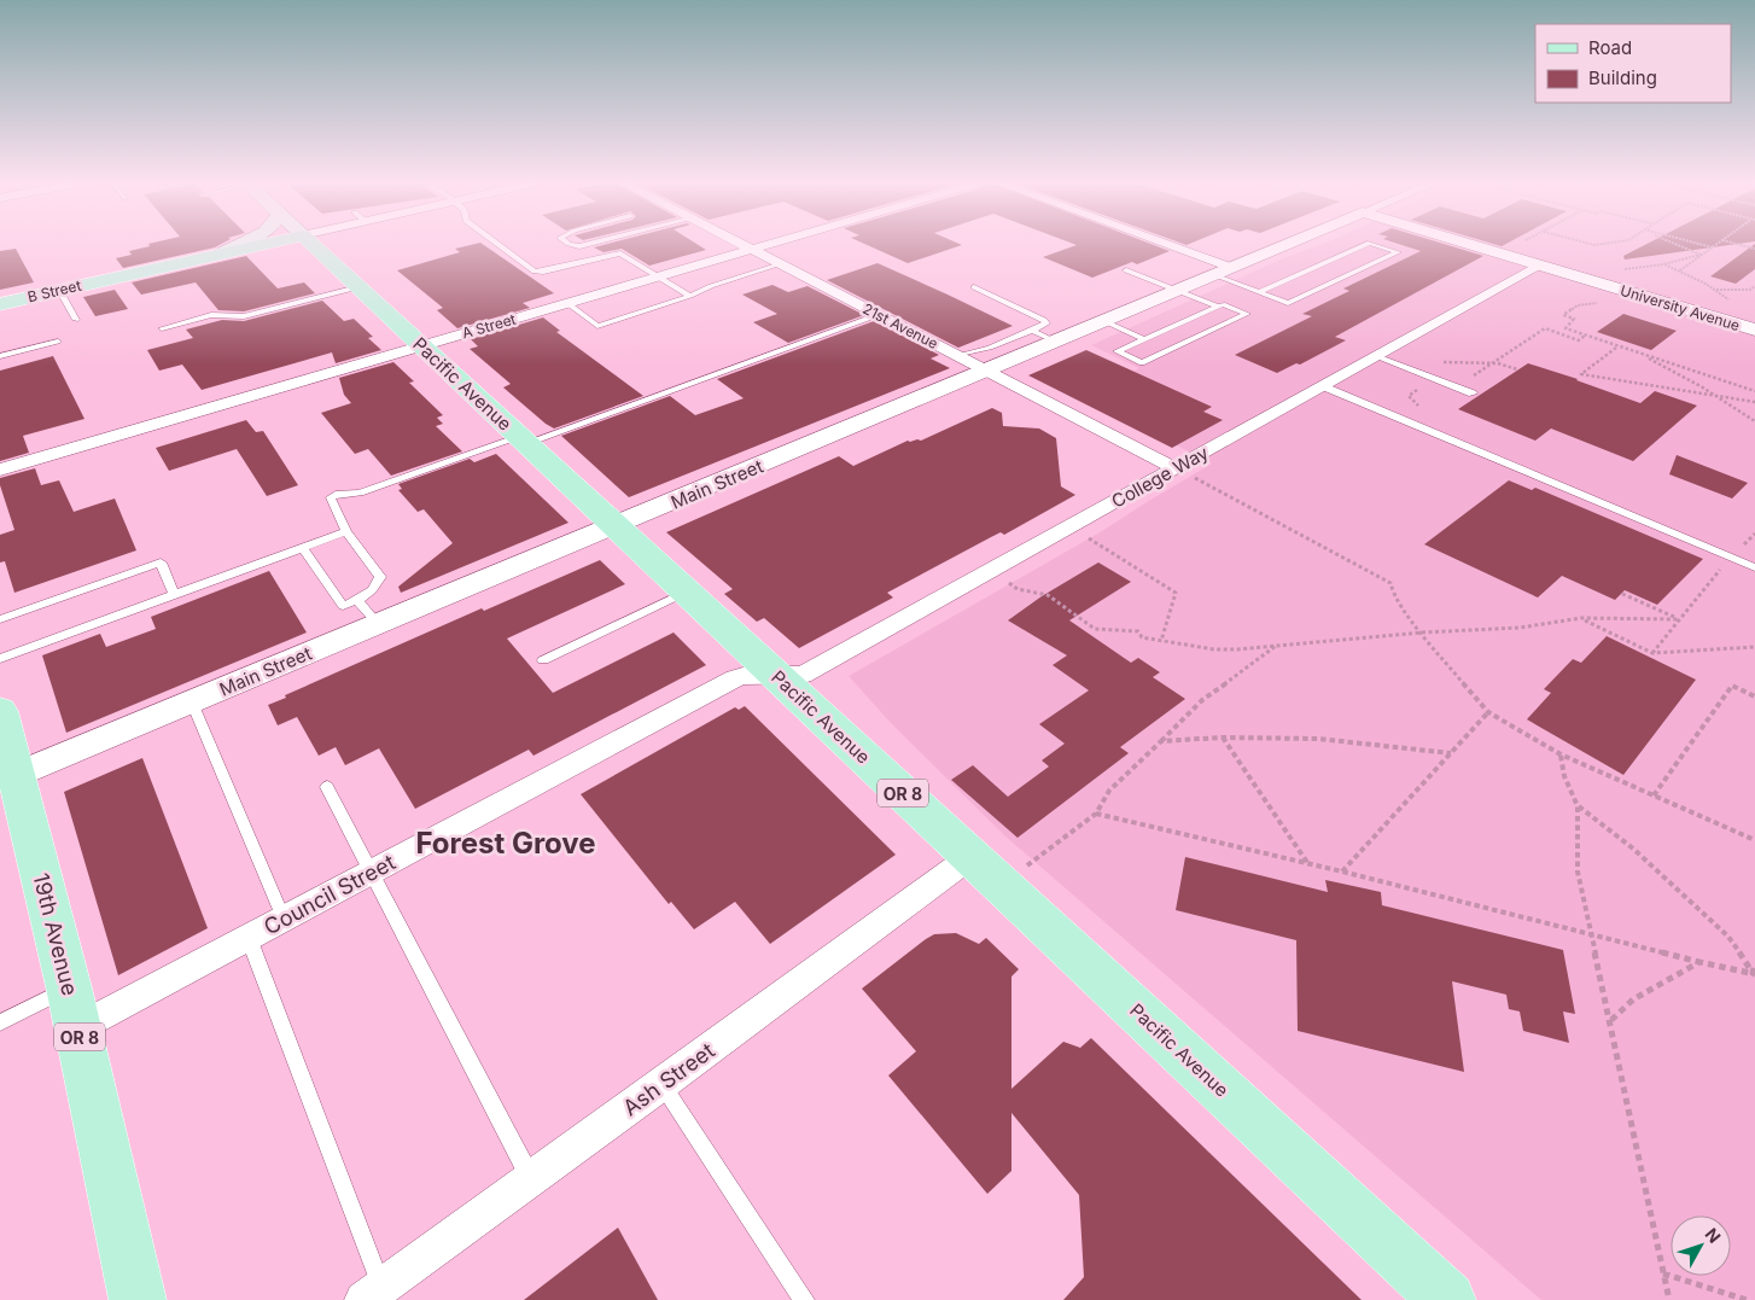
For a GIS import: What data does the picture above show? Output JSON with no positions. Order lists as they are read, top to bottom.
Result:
{
  "streets": {
    "main road": [
      "B Street",
      "Pacific Avenue",
      "OR 8",
      "19th Avenue"
    ],
    "street": [
      "University Avenue",
      "A Street",
      "21st Avenue",
      "College Way",
      "Main Street",
      "Council Street",
      "Ash Street"
    ]
  },
  "crossings": [
    ["University Avenue", "College Way"],
    ["A Street", "21st Avenue"],
    ["A Street", "Pacific Avenue"],
    ["21st Avenue", "College Way"],
    ["21st Avenue", "Main Street"],
    ["Pacific Avenue", "College Way"],
    ["Pacific Avenue", "Main Street"],
    ["Pacific Avenue", "Council Street"],
    ["Pacific Avenue", "Ash Street"],
    ["College Way", "Council Street"],
    ["Main Street", "19th Avenue"],
    ["Council Street", "19th Avenue"]
  ],
  "districts": ["Forest Grove"],
  "legend": ["Road", "Building"],
  "north": "top right"
}
